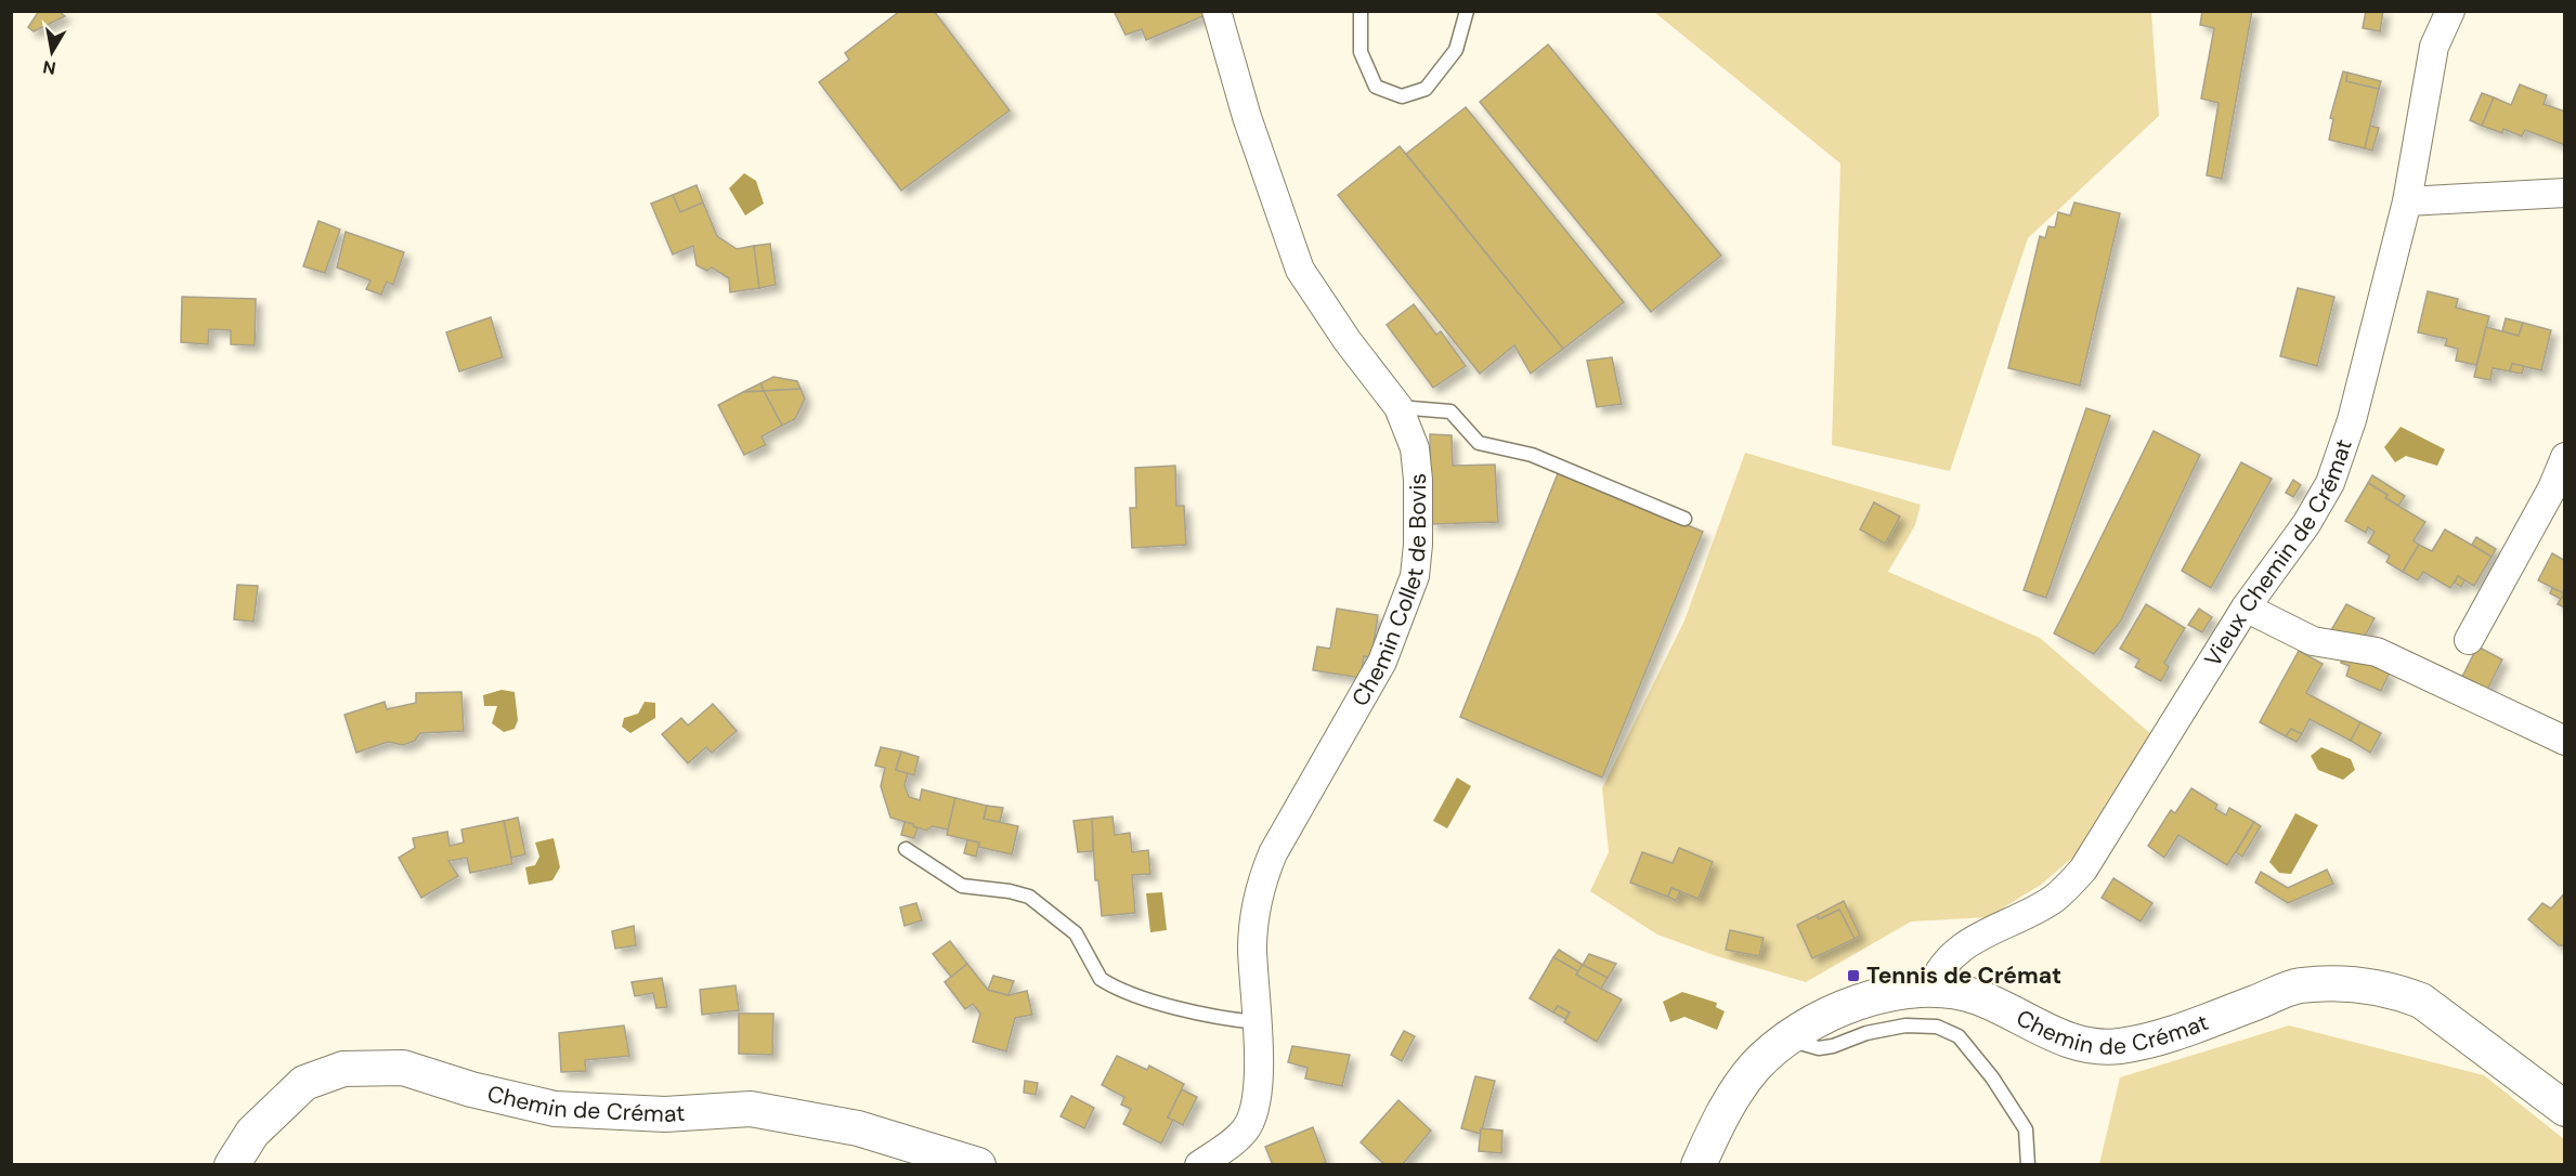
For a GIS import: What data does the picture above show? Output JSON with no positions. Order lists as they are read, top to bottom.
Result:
{
  "streets": {
    "street": ["Vieux Chemin de Crémat", "Chemin Collet de Bovis", "Chemin de Crémat"]
  },
  "crossings": [
    ["Vieux Chemin de Crémat", "Chemin de Crémat"]
  ],
  "places": {
    "transit": ["Tennis de Crémat"]
  },
  "north": "bottom"
}
